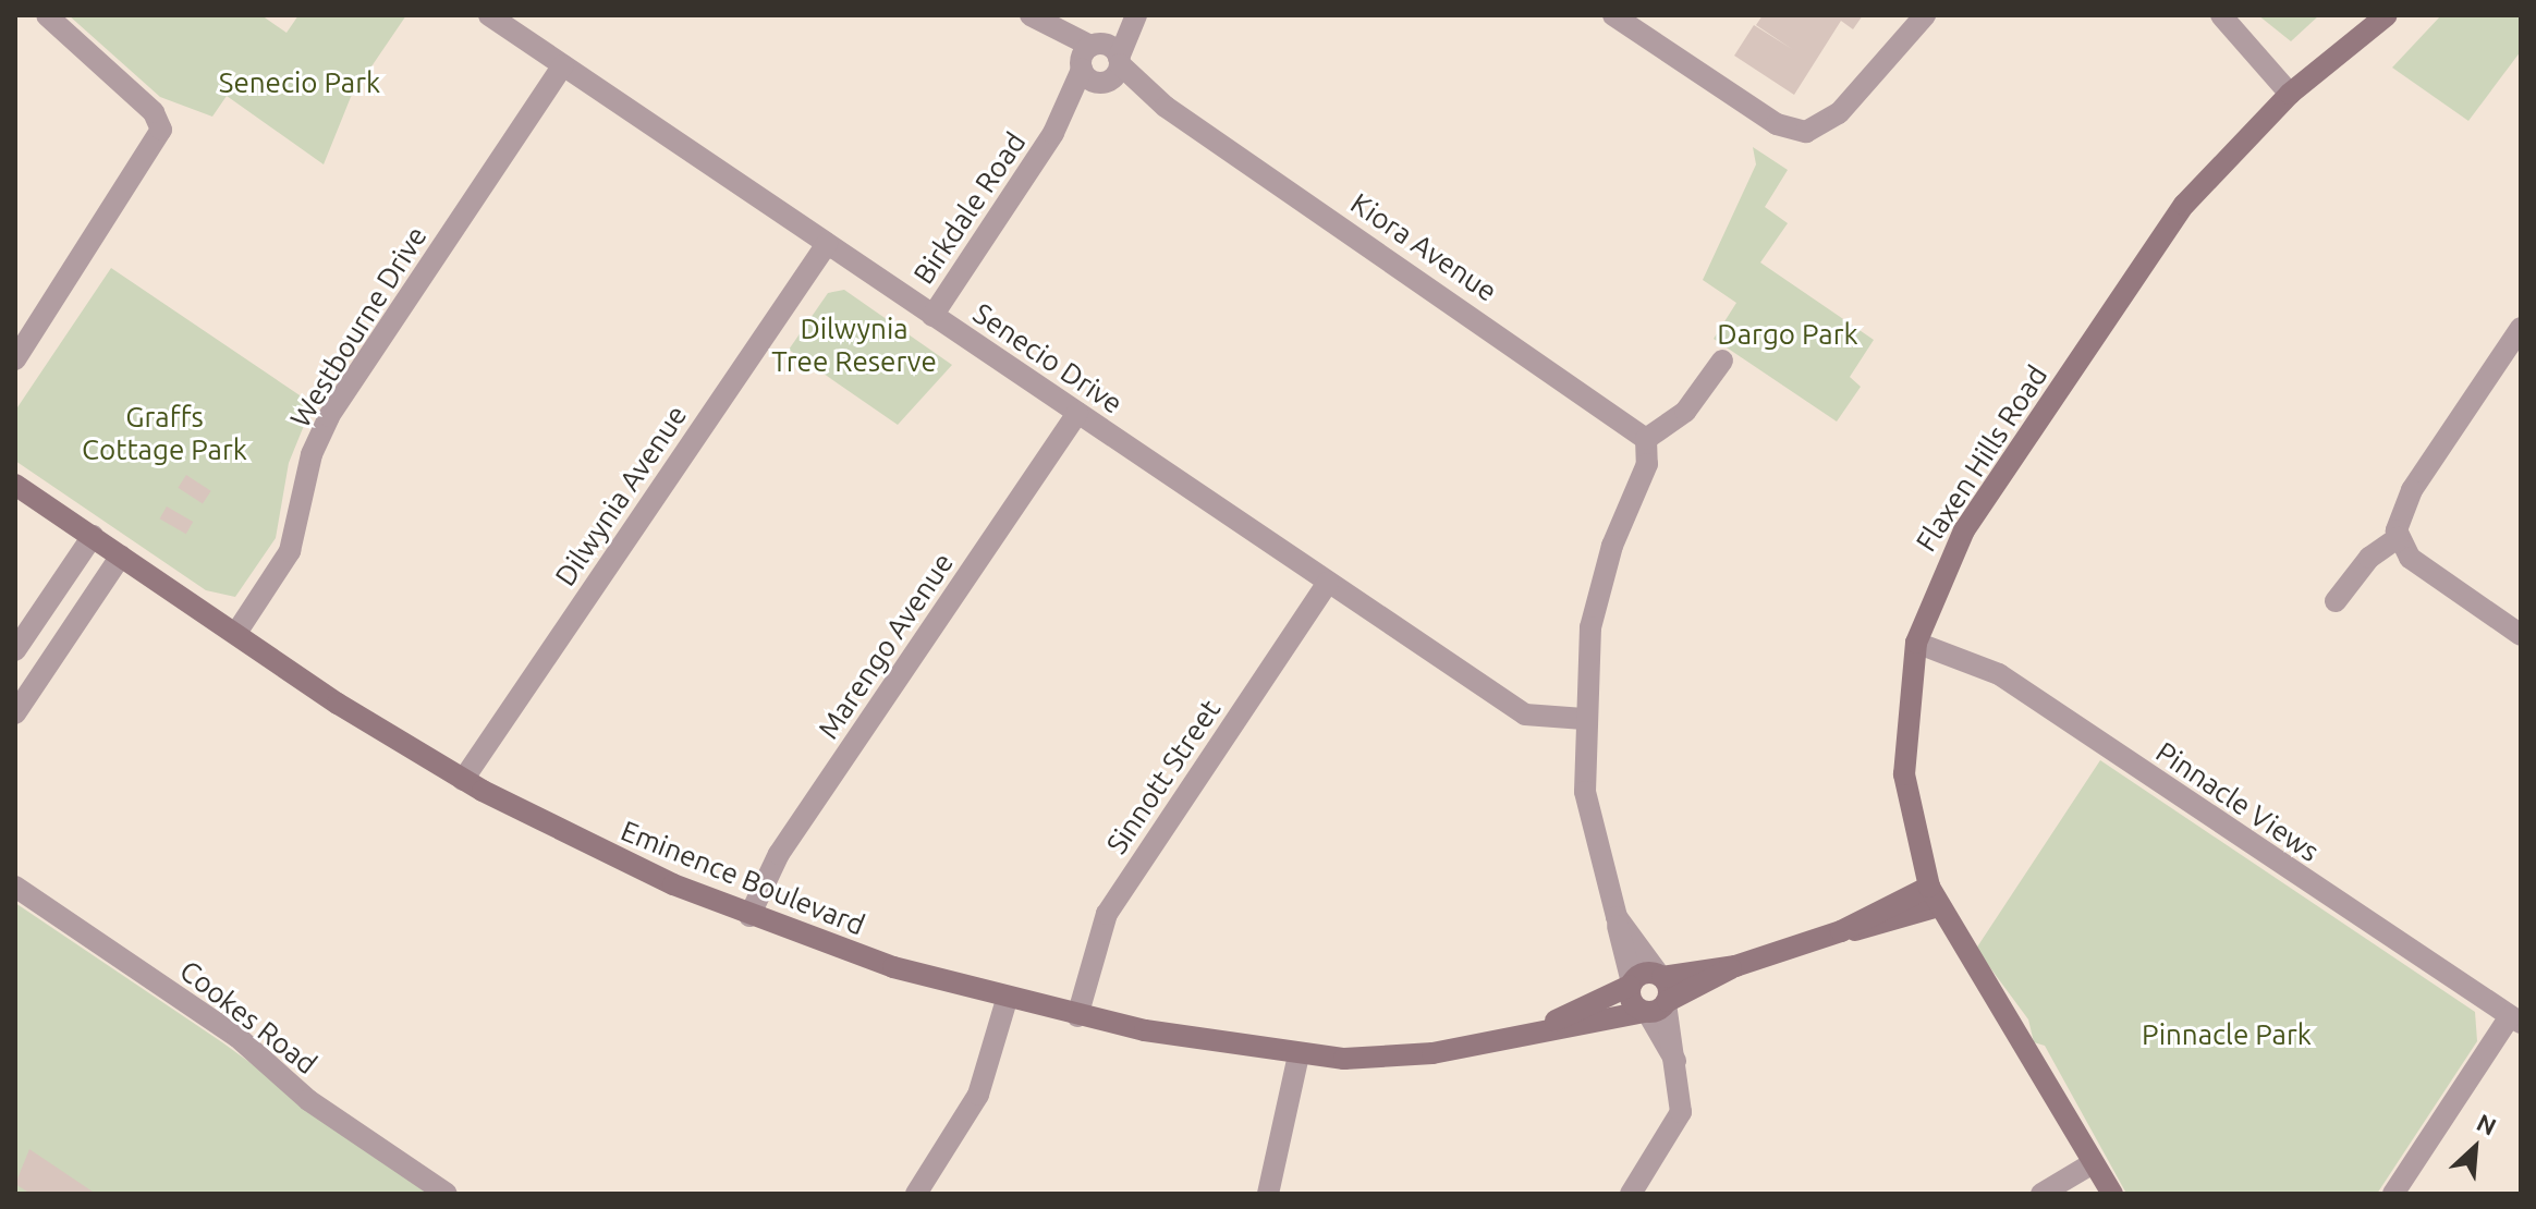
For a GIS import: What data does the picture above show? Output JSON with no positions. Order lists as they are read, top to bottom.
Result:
{
  "streets": {
    "street": [
      "Birkdale Road",
      "Kiora Avenue",
      "Westbourne Drive",
      "Senecio Drive",
      "Flaxen Hills Road",
      "Dilwynia Avenue",
      "Marengo Avenue",
      "Sinnott Street",
      "Pinnacle Views",
      "Eminence Boulevard",
      "Cookes Road"
    ]
  },
  "crossings": [
    ["Birkdale Road", "Kiora Avenue"],
    ["Birkdale Road", "Senecio Drive"],
    ["Westbourne Drive", "Senecio Drive"],
    ["Westbourne Drive", "Eminence Boulevard"],
    ["Senecio Drive", "Dilwynia Avenue"],
    ["Senecio Drive", "Marengo Avenue"],
    ["Senecio Drive", "Sinnott Street"],
    ["Flaxen Hills Road", "Pinnacle Views"],
    ["Flaxen Hills Road", "Eminence Boulevard"],
    ["Dilwynia Avenue", "Eminence Boulevard"],
    ["Marengo Avenue", "Eminence Boulevard"],
    ["Sinnott Street", "Eminence Boulevard"]
  ],
  "parks": [
    "Senecio Park",
    "Dilwynia Tree Reserve",
    "Dargo Park",
    "Graffs Cottage Park",
    "Pinnacle Park"
  ],
  "north": "top right"
}
